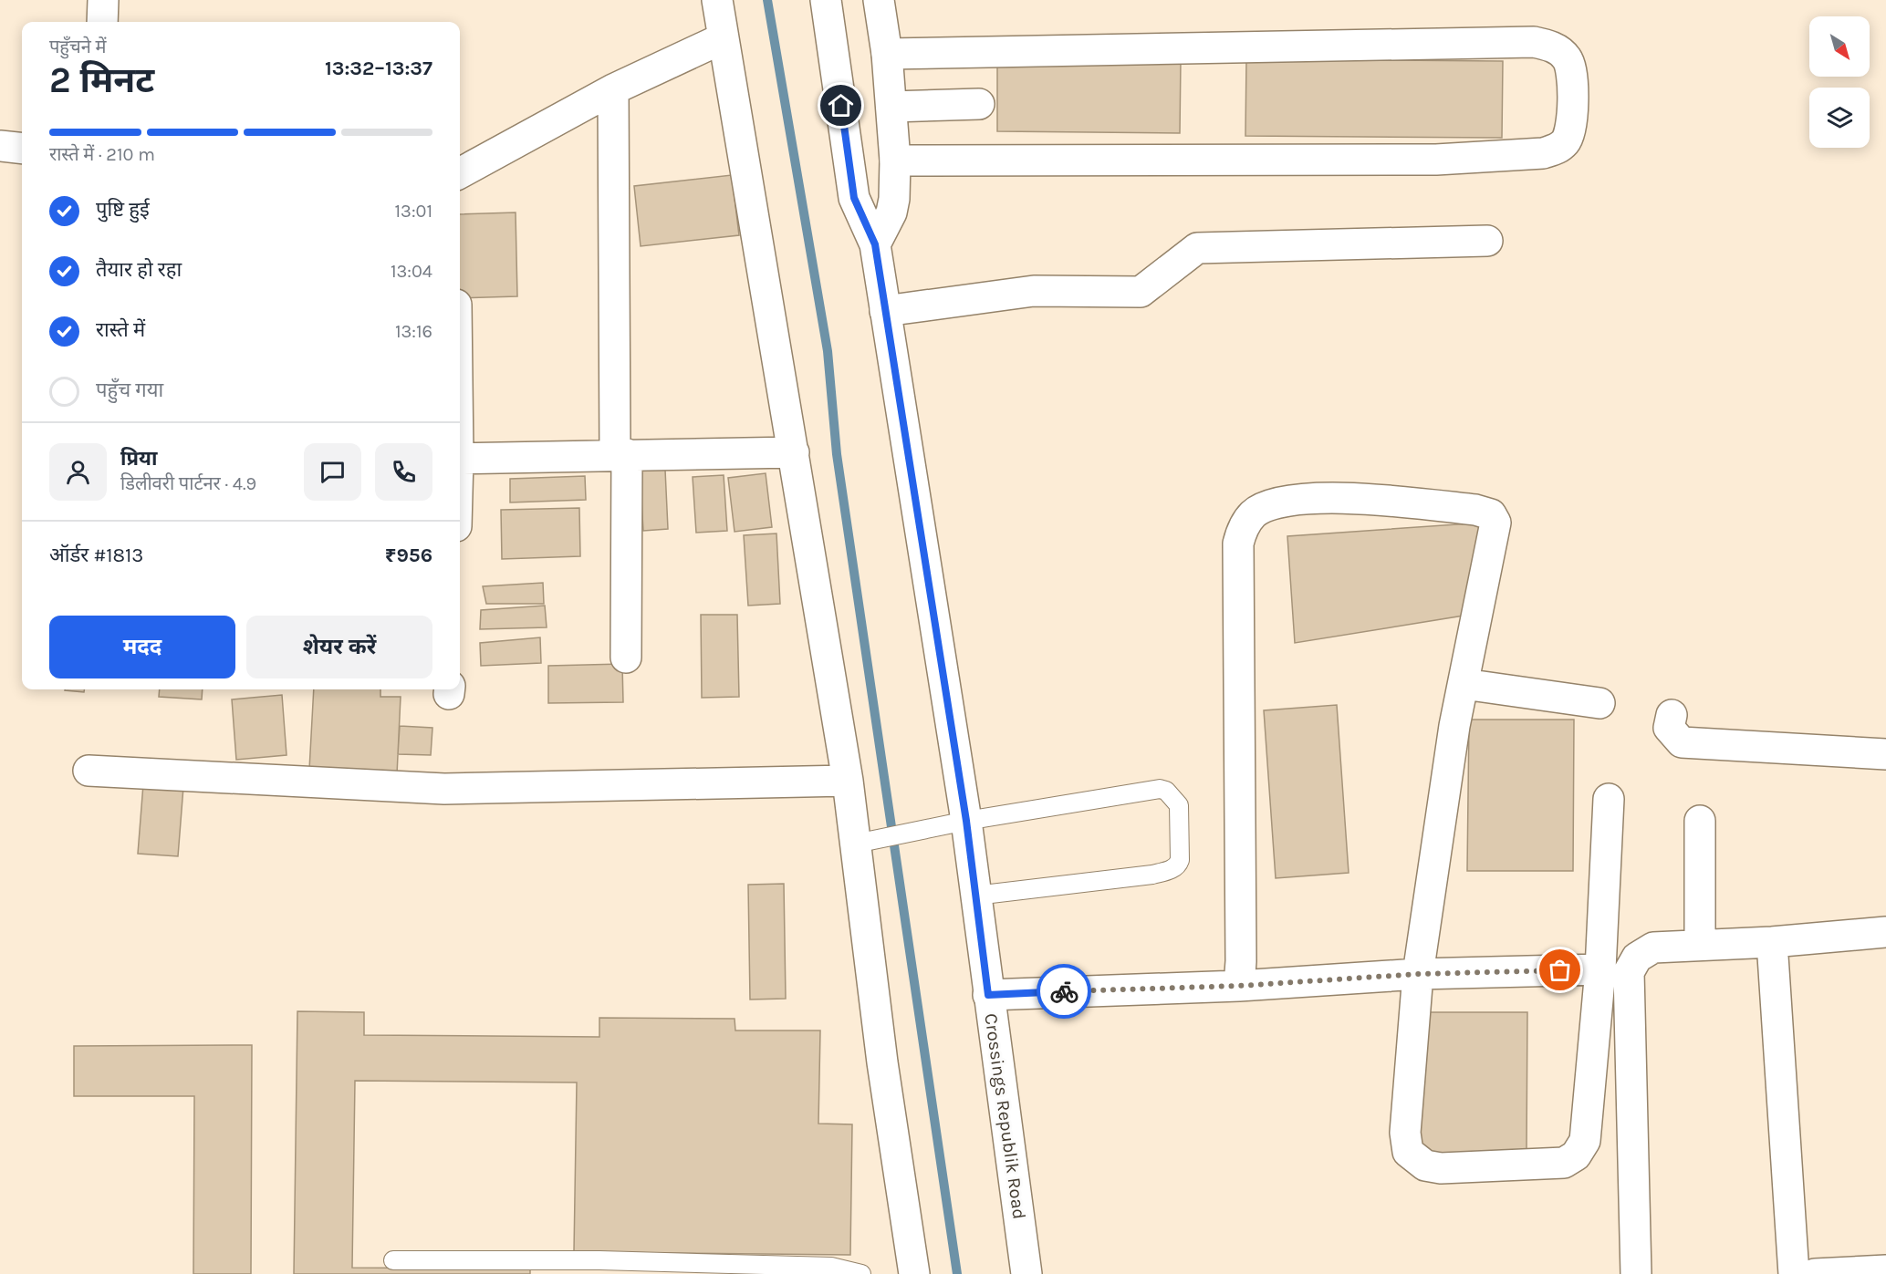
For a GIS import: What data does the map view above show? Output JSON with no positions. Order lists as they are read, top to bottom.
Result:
{
  "streets": {
    "street": ["Crossings Republik Road"]
  },
  "north": "bottom right",
  "page": {
    "heading": ["2 मिनट", "पहुँचने में", "13:32–13:37"],
    "panel": [
      "प्रिया",
      "डिलीवरी पार्टनर · 4.9",
      "ऑर्डर #1813",
      "₹956"
    ],
    "bar": "रास्ते में · 210 m",
    "list": [
      ["पुष्टि हुई", "13:01"],
      ["तैयार हो रहा", "13:04"],
      ["रास्ते में", "13:16"],
      "पहुँच गया"
    ],
    "buttons": ["मदद", "शेयर करें"]
  }
}
